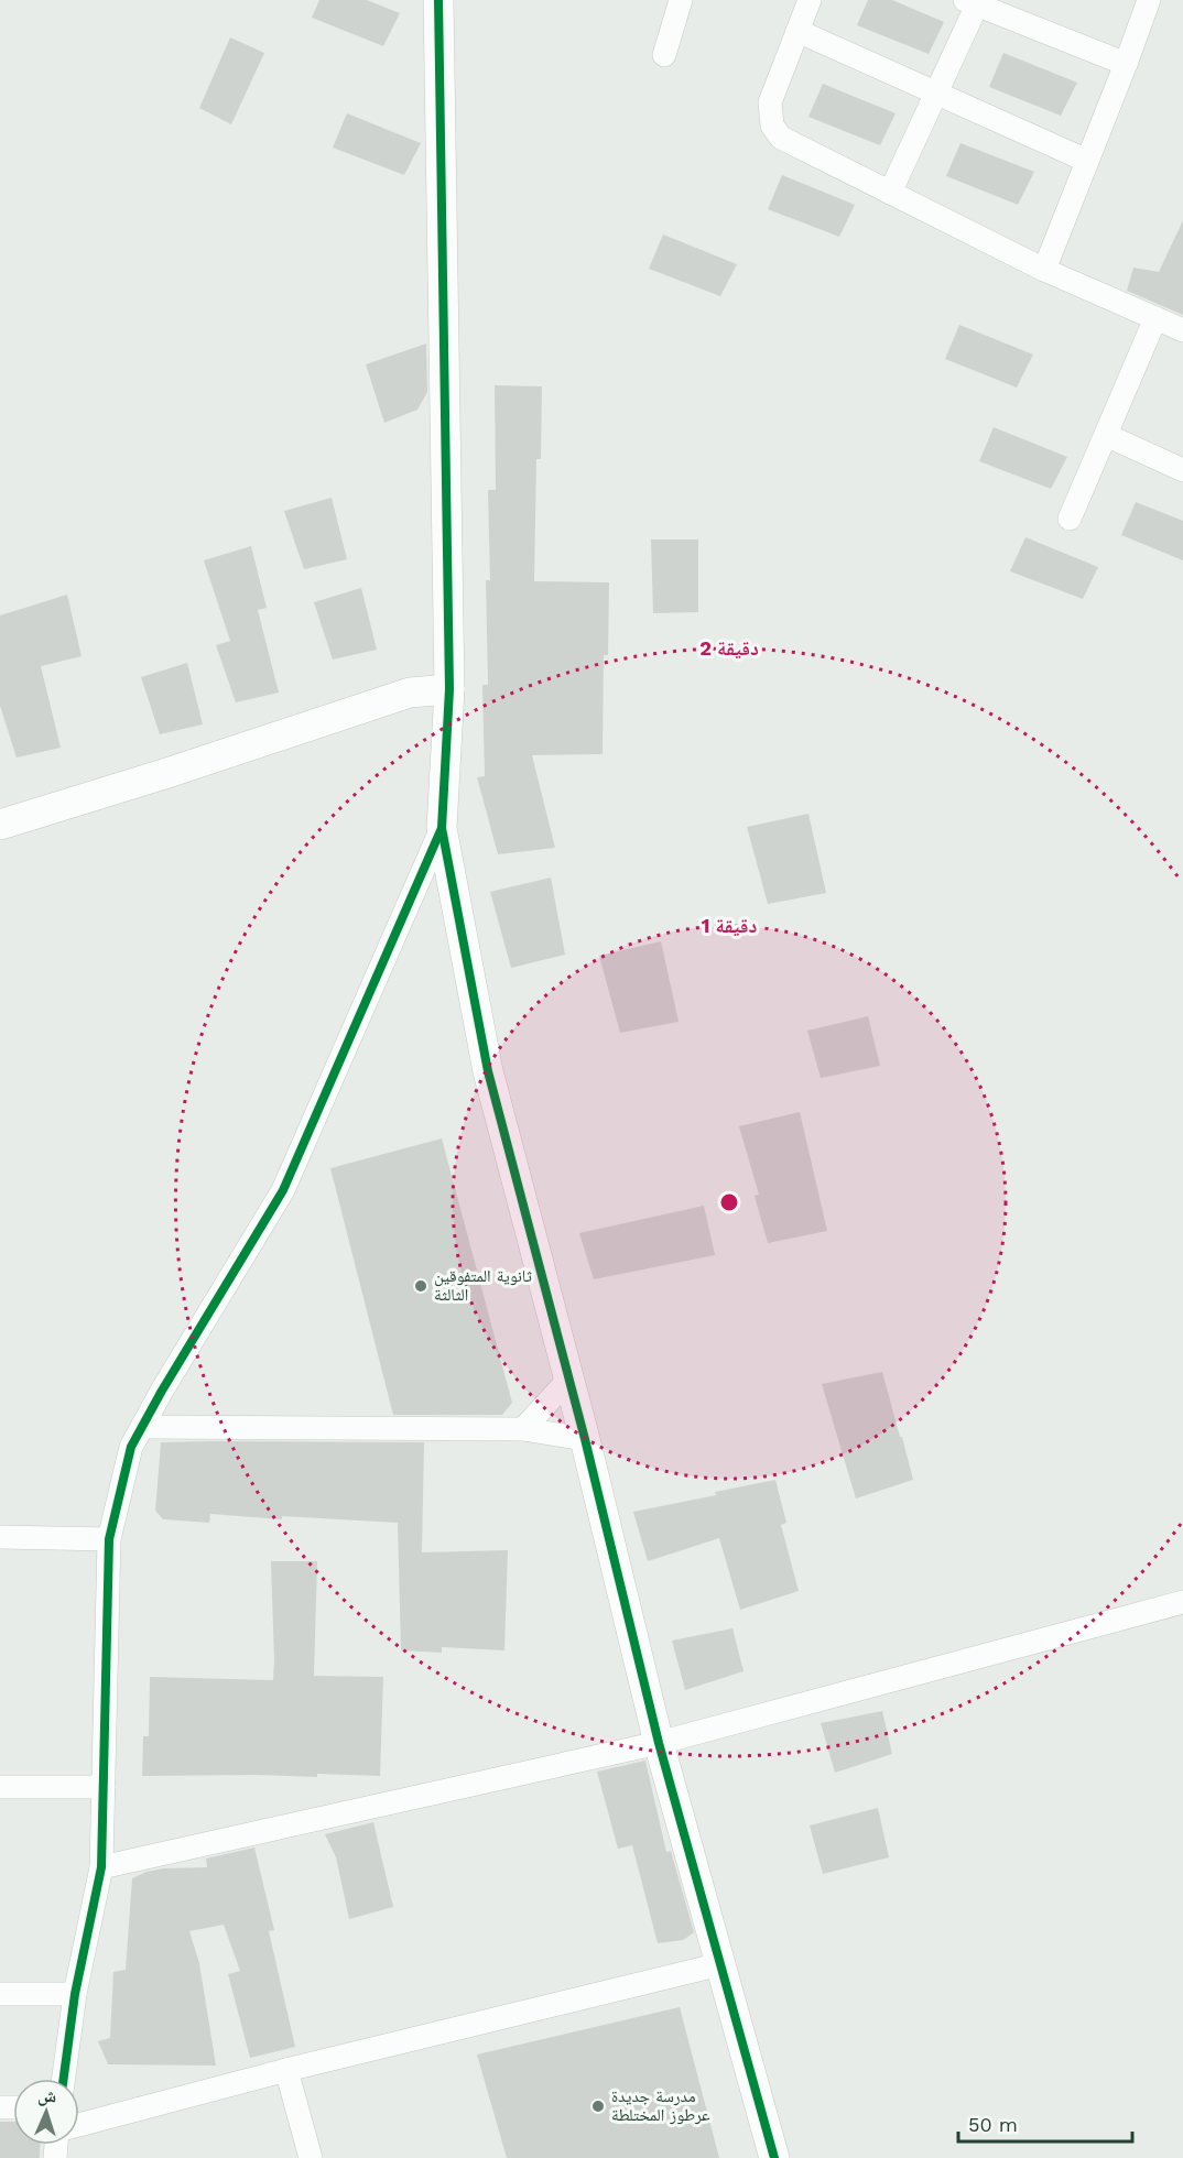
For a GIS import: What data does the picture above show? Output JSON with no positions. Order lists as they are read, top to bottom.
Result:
{
  "places": ["ثانوية المتفوقين الثالثة", "مدرسة جديدة عرطوز المختلطة"],
  "scale_bar": "50 m",
  "north": "top",
  "rings": ["2 دقيقة", "1 دقيقة"]
}
